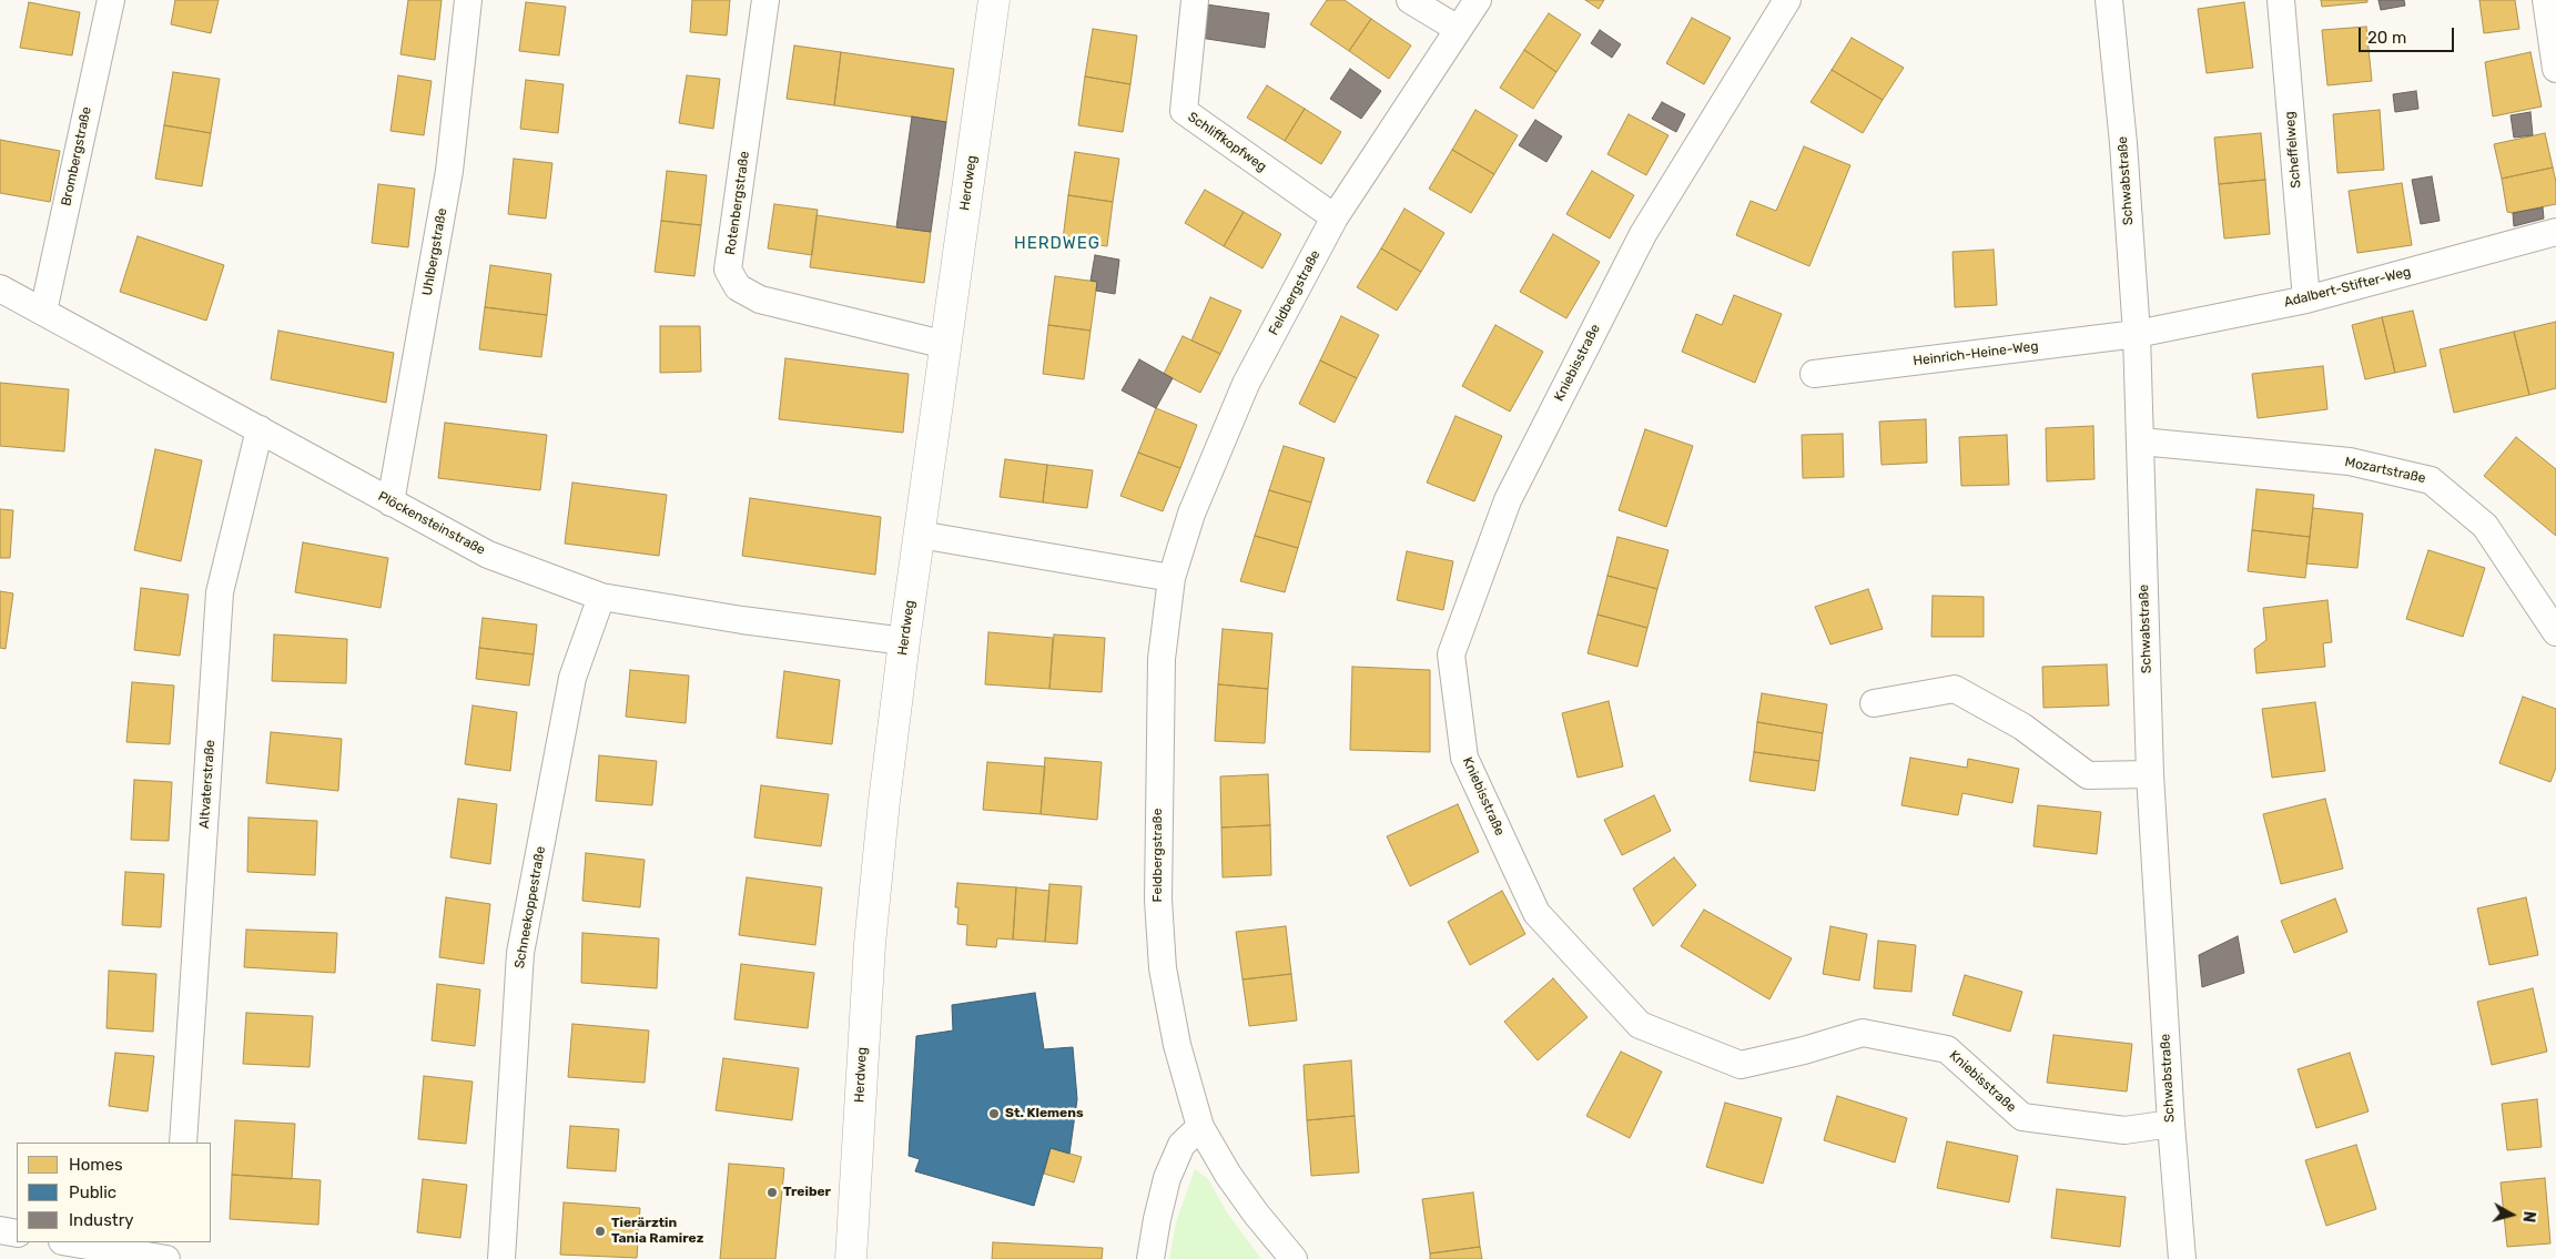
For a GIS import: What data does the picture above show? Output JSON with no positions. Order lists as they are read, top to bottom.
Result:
{
  "streets": {
    "street": [
      "Schliffkopfweg",
      "Scheffelweg",
      "Brombergstraße",
      "Schwabstraße",
      "Herdweg",
      "Rotenbergstraße",
      "Uhlbergstraße",
      "Adalbert-Stifter-Weg",
      "Feldbergstraße",
      "Heinrich-Heine-Weg",
      "Kniebisstraße",
      "Mozartstraße",
      "Plöckensteinstraße",
      "Altvaterstraße",
      "Schneekoppestraße"
    ]
  },
  "crossings": [
    ["Schliffkopfweg", "Feldbergstraße"],
    ["Scheffelweg", "Adalbert-Stifter-Weg"],
    ["Brombergstraße", "Plöckensteinstraße"],
    ["Schwabstraße", "Adalbert-Stifter-Weg"],
    ["Schwabstraße", "Heinrich-Heine-Weg"],
    ["Schwabstraße", "Kniebisstraße"],
    ["Schwabstraße", "Mozartstraße"],
    ["Herdweg", "Rotenbergstraße"],
    ["Herdweg", "Plöckensteinstraße"],
    ["Uhlbergstraße", "Plöckensteinstraße"],
    ["Adalbert-Stifter-Weg", "Heinrich-Heine-Weg"],
    ["Plöckensteinstraße", "Altvaterstraße"],
    ["Plöckensteinstraße", "Schneekoppestraße"]
  ],
  "districts": ["HERDWEG"],
  "places": ["St. Klemens", "Treiber", "Tierärztin Tania Ramirez"],
  "legend": ["Homes", "Public", "Industry"],
  "scale_bar": "20 m",
  "north": "right"
}
